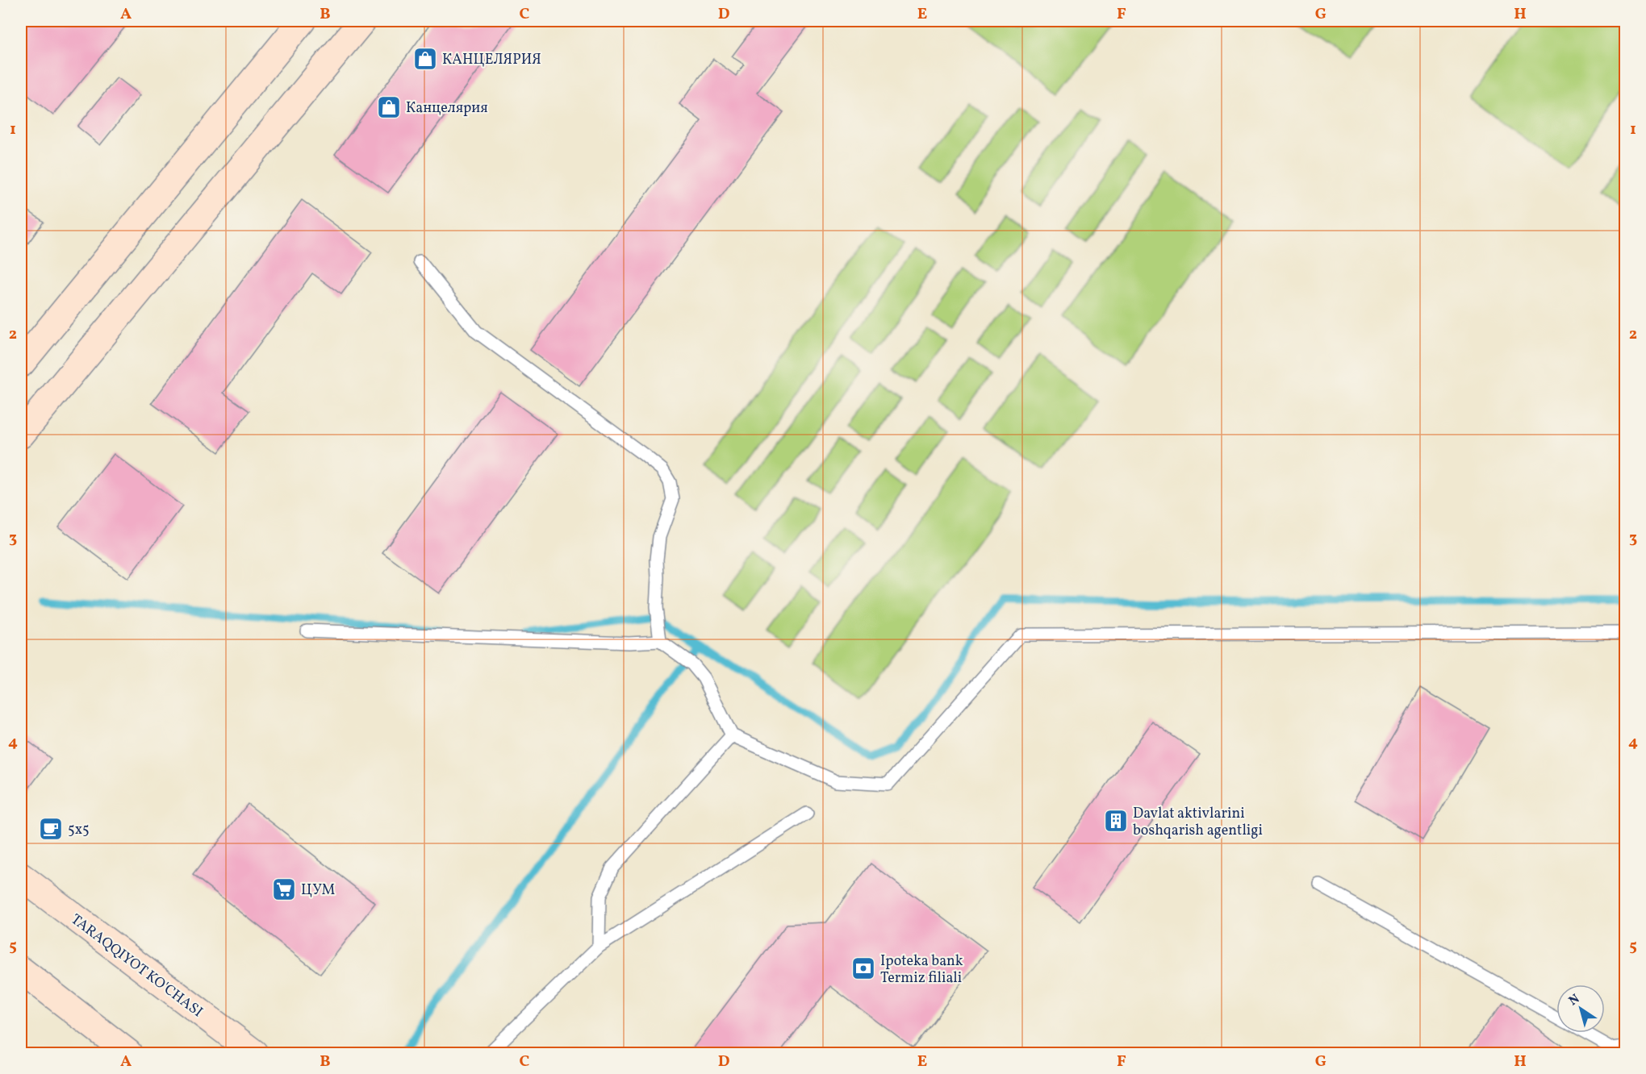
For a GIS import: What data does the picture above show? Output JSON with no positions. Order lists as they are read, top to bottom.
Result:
{
  "streets": {
    "street": ["TARAQQIYOT KO'CHASI"]
  },
  "places": {
    "shop": ["КАНЦЕЛЯРИЯ", "Канцелярия"],
    "building": ["Davlat aktivlarini boshqarish agentligi"],
    "cafe": ["5x5"],
    "supermarket": ["ЦУМ"],
    "bank": ["Ipoteka bank Termiz filiali"]
  },
  "north": "top left",
  "grid": {
    "columns": [
      "A",
      "B",
      "C",
      "D",
      "E",
      "F",
      "G",
      "H"
    ],
    "rows": [
      "1",
      "2",
      "3",
      "4",
      "5"
    ]
  }
}
